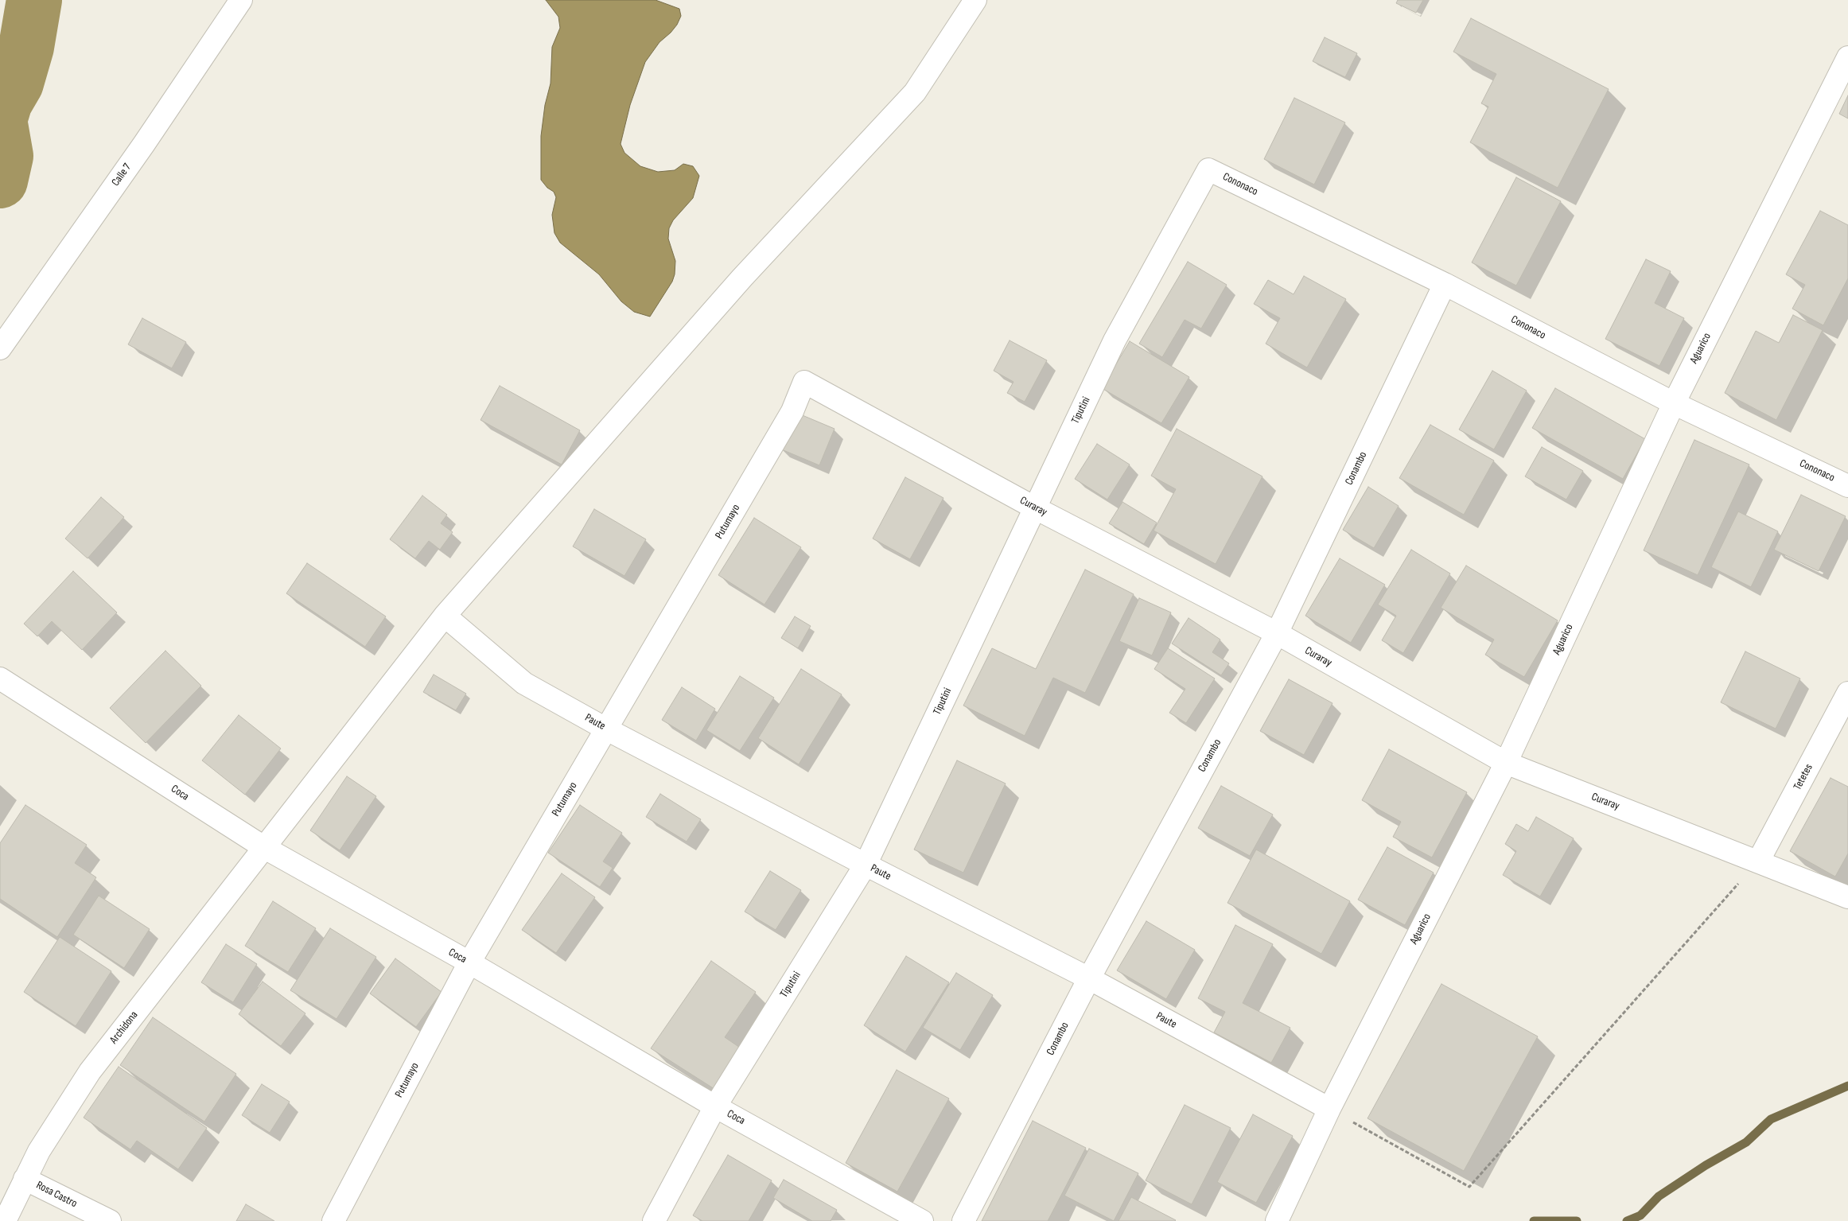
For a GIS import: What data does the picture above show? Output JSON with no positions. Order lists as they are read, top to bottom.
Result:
{
  "streets": {
    "street": [
      "Calle 7",
      "Cononaco",
      "Aguarico",
      "Tiputini",
      "Conambo",
      "Curaray",
      "Putumayo",
      "Paute",
      "Tetetes",
      "Coca",
      "Archidona",
      "Rosa Castro"
    ]
  },
  "crossings": [
    ["Cononaco", "Aguarico"],
    ["Cononaco", "Tiputini"],
    ["Cononaco", "Conambo"],
    ["Aguarico", "Curaray"],
    ["Aguarico", "Paute"],
    ["Tiputini", "Curaray"],
    ["Tiputini", "Paute"],
    ["Tiputini", "Coca"],
    ["Conambo", "Curaray"],
    ["Conambo", "Paute"],
    ["Curaray", "Putumayo"],
    ["Curaray", "Tetetes"],
    ["Putumayo", "Paute"],
    ["Putumayo", "Coca"],
    ["Paute", "Archidona"],
    ["Coca", "Archidona"],
    ["Archidona", "Rosa Castro"]
  ]
}
